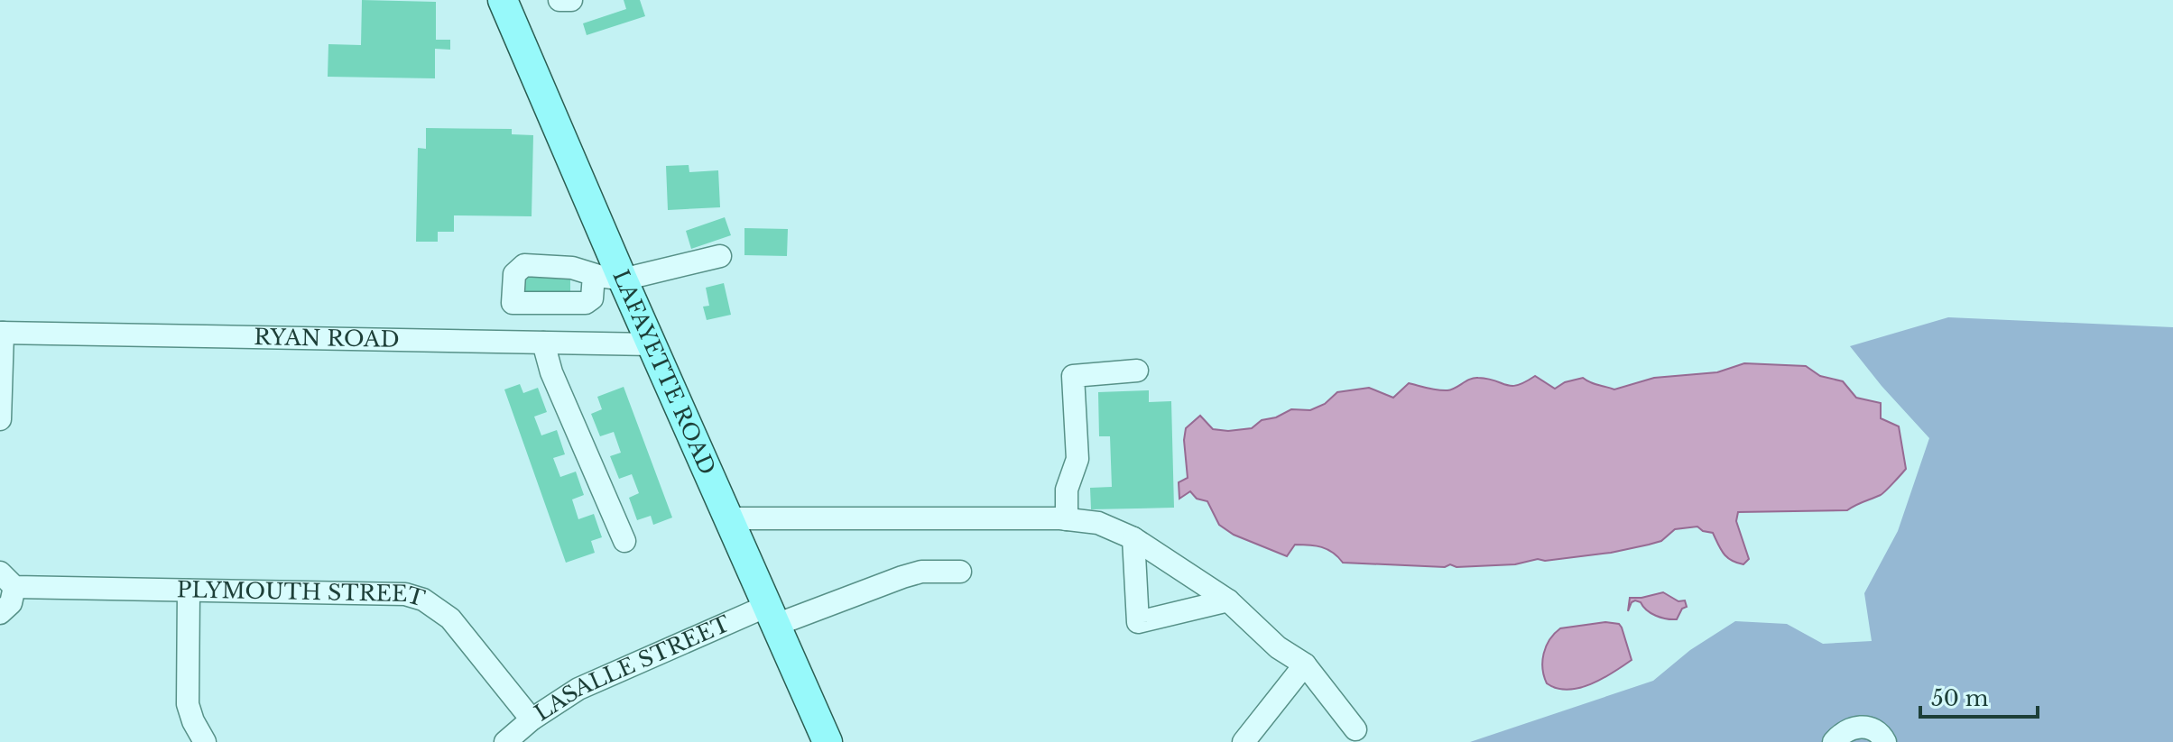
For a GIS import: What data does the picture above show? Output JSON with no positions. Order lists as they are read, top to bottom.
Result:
{
  "streets": {
    "main road": ["LAFAYETTE ROAD"],
    "street": ["RYAN ROAD", "PLYMOUTH STREET", "LASALLE STREET"]
  },
  "crossings": [
    ["RYAN ROAD", "LAFAYETTE ROAD"],
    ["LAFAYETTE ROAD", "LASALLE STREET"],
    ["PLYMOUTH STREET", "LASALLE STREET"]
  ],
  "scale_bar": "50 m"
}
